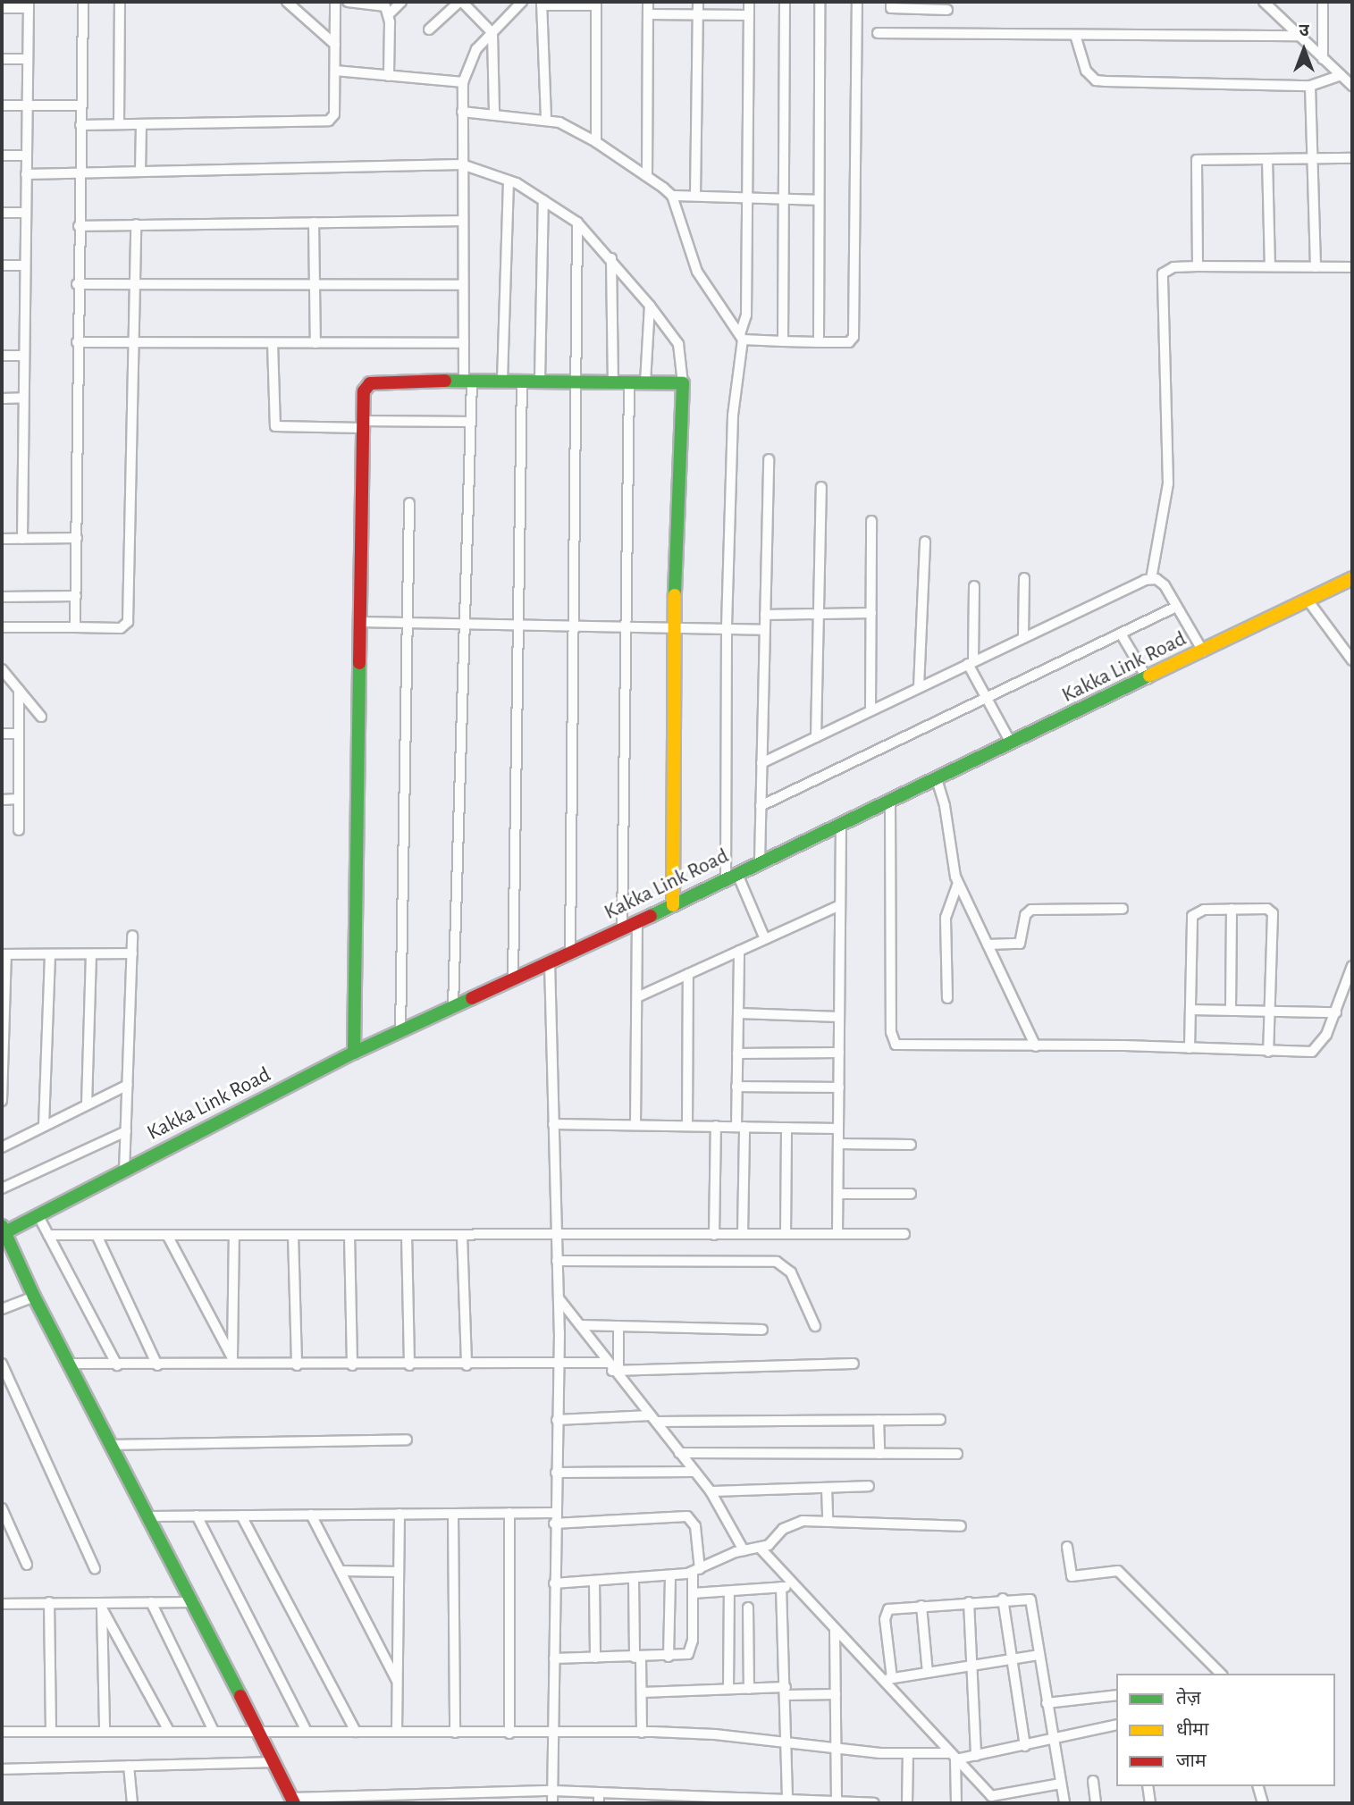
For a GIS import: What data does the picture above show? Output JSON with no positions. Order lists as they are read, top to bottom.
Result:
{
  "streets": {
    "street": ["Kakka Link Road"]
  },
  "legend": ["तेज़", "धीमा", "जाम"],
  "north": "top"
}
